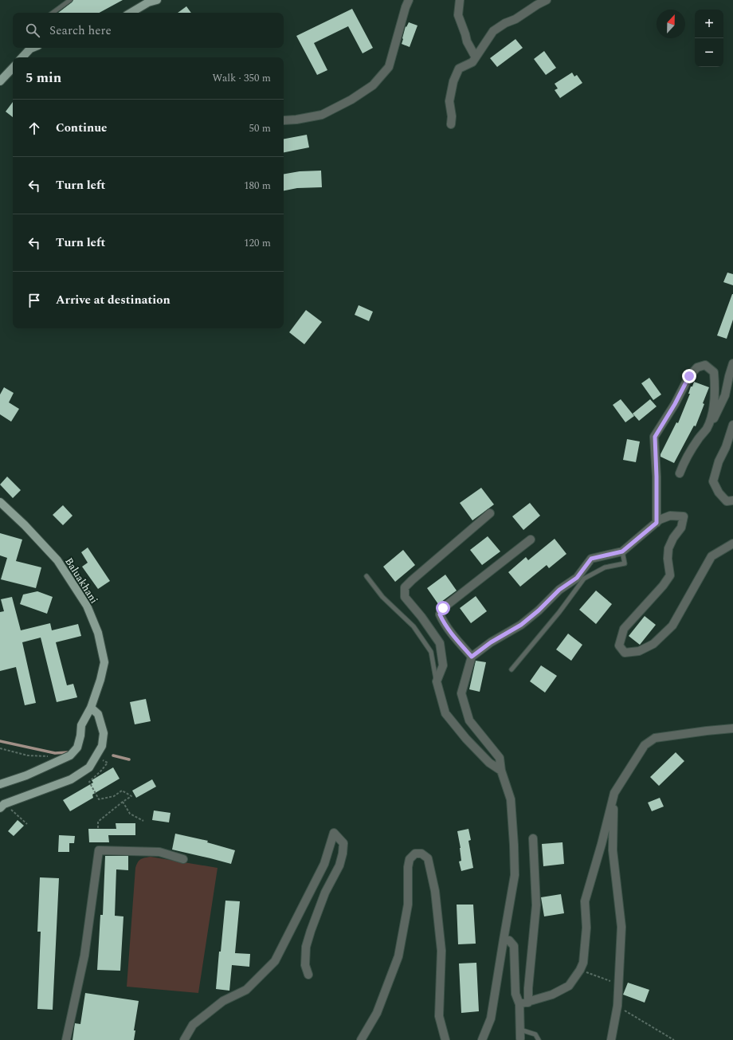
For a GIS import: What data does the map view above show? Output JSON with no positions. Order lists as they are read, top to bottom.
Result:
{
  "streets": {
    "main road": ["Baluakhani"]
  },
  "north": "top",
  "page": {
    "map_buttons": ["+", "−"],
    "search": "Search here",
    "heading": ["5 min", "Walk · 350 m"],
    "list": [
      ["Continue", "50 m"],
      ["Turn left", "180 m"],
      ["Turn left", "120 m"],
      "Arrive at destination"
    ]
  }
}
